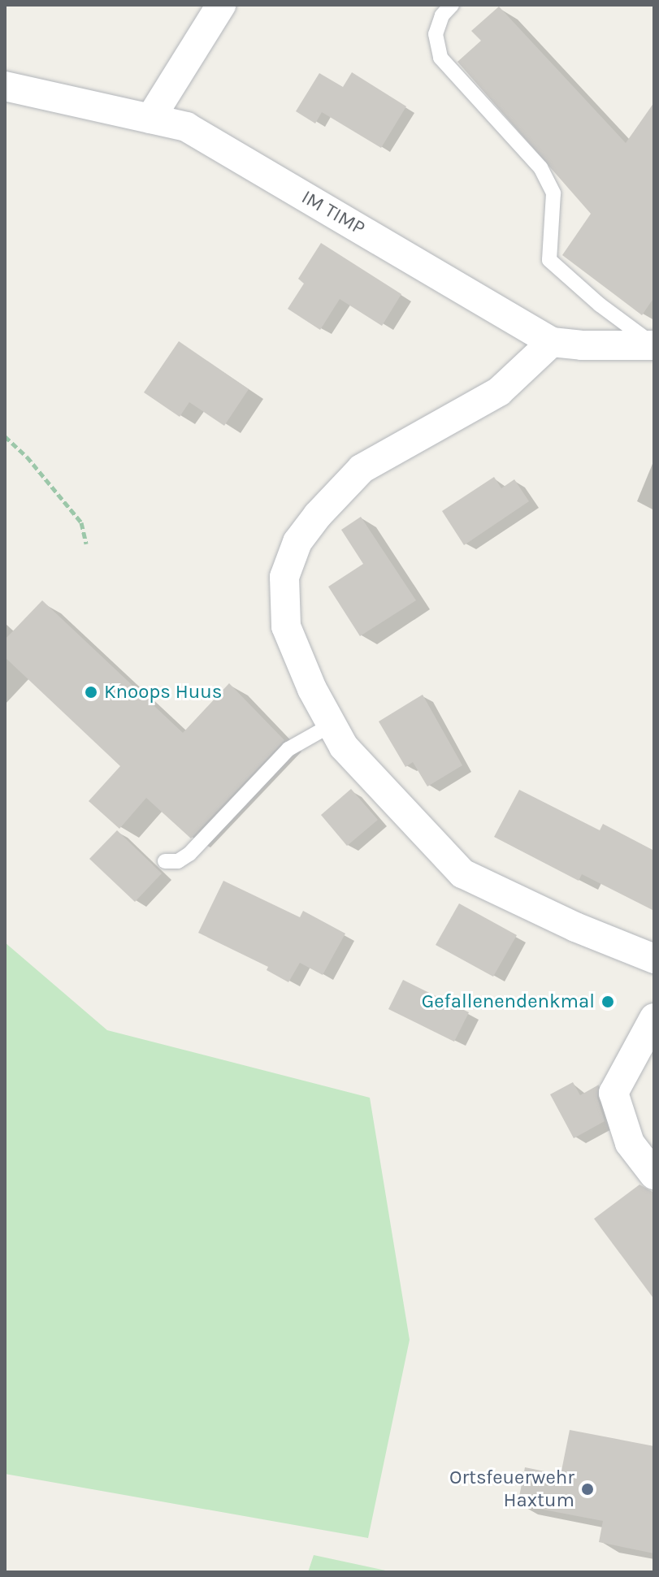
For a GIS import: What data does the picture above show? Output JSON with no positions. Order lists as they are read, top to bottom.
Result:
{
  "streets": {
    "street": ["IM TIMP"]
  },
  "places": ["Knoops Huus", "Gefallenendenkmal", "Ortsfeuerwehr Haxtum"]
}
